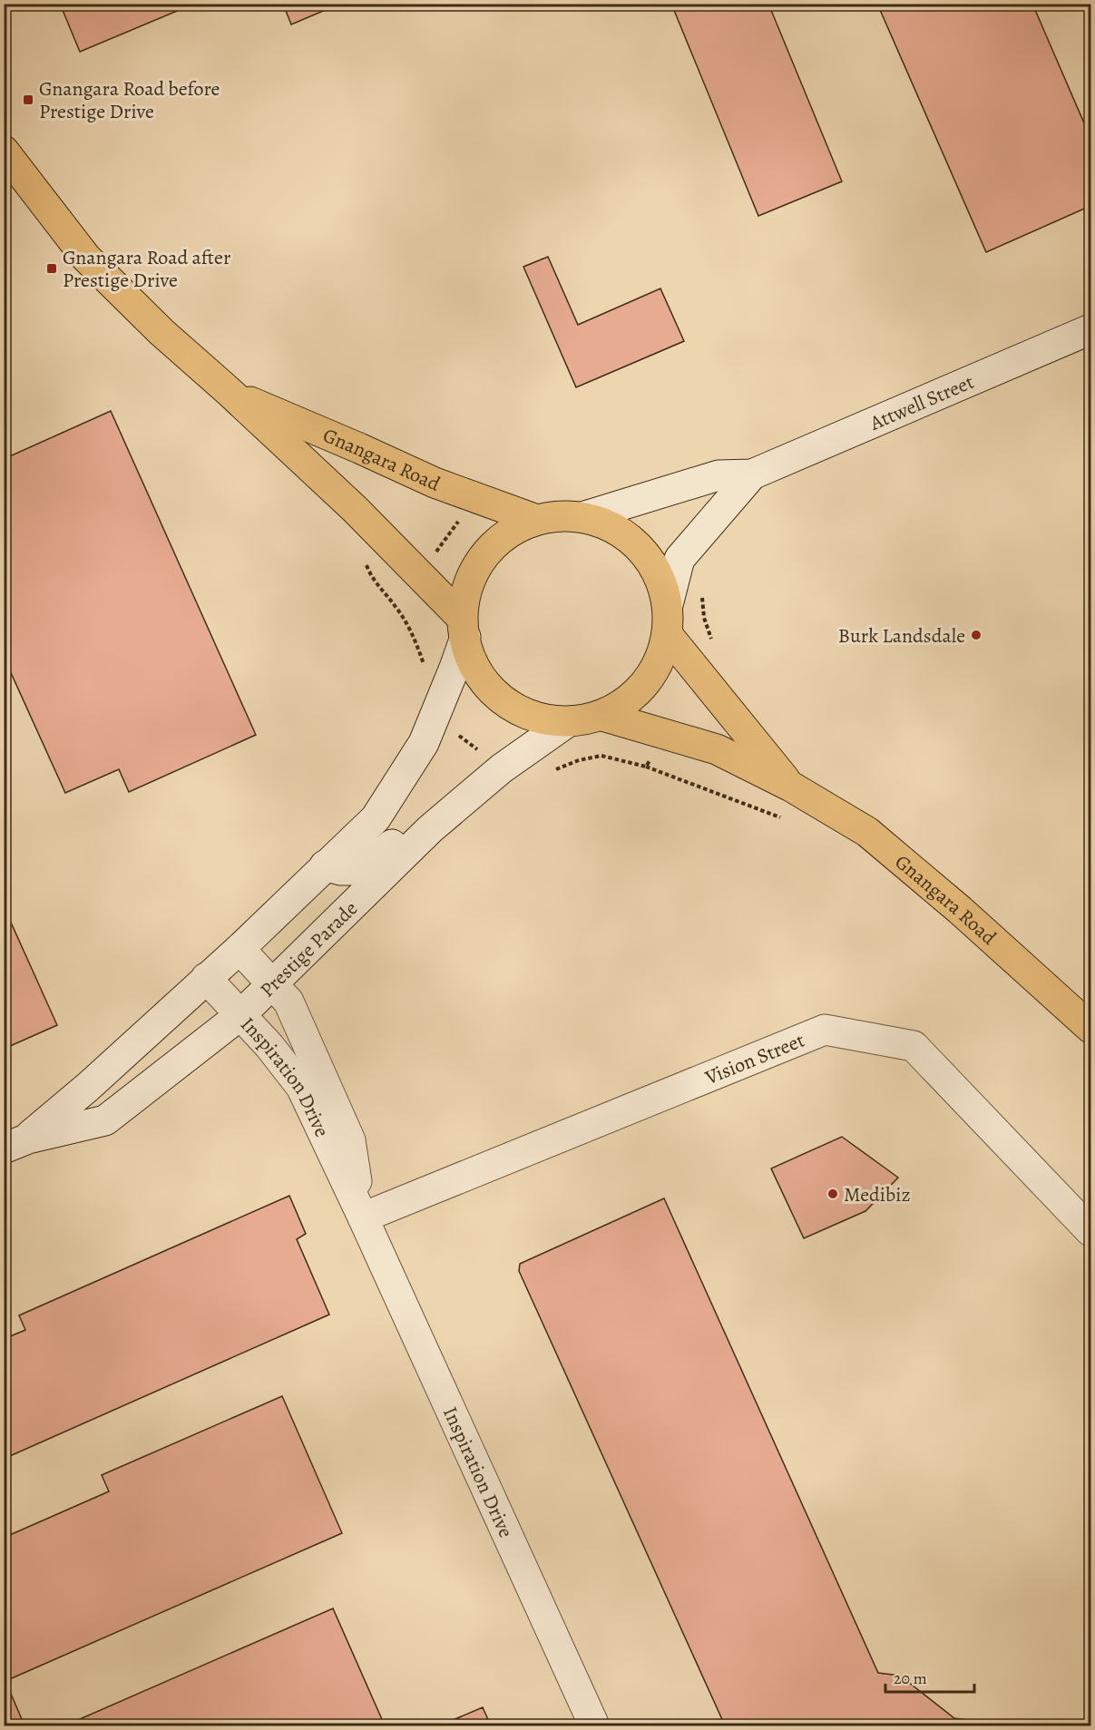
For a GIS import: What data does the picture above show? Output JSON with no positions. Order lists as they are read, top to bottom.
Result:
{
  "streets": {
    "main road": ["Gnangara Road"],
    "street": [
      "Attwell Street",
      "Prestige Parade",
      "Vision Street",
      "Inspiration Drive"
    ]
  },
  "crossings": [
    ["Attwell Street", "Gnangara Road"],
    ["Gnangara Road", "Prestige Parade"],
    ["Prestige Parade", "Inspiration Drive"],
    ["Vision Street", "Inspiration Drive"]
  ],
  "places": {
    "transit": ["Gnangara Road before Prestige Drive", "Gnangara Road after Prestige Drive"],
    "other": ["Burk Landsdale", "Medibiz"]
  },
  "scale_bar": "20 m"
}
